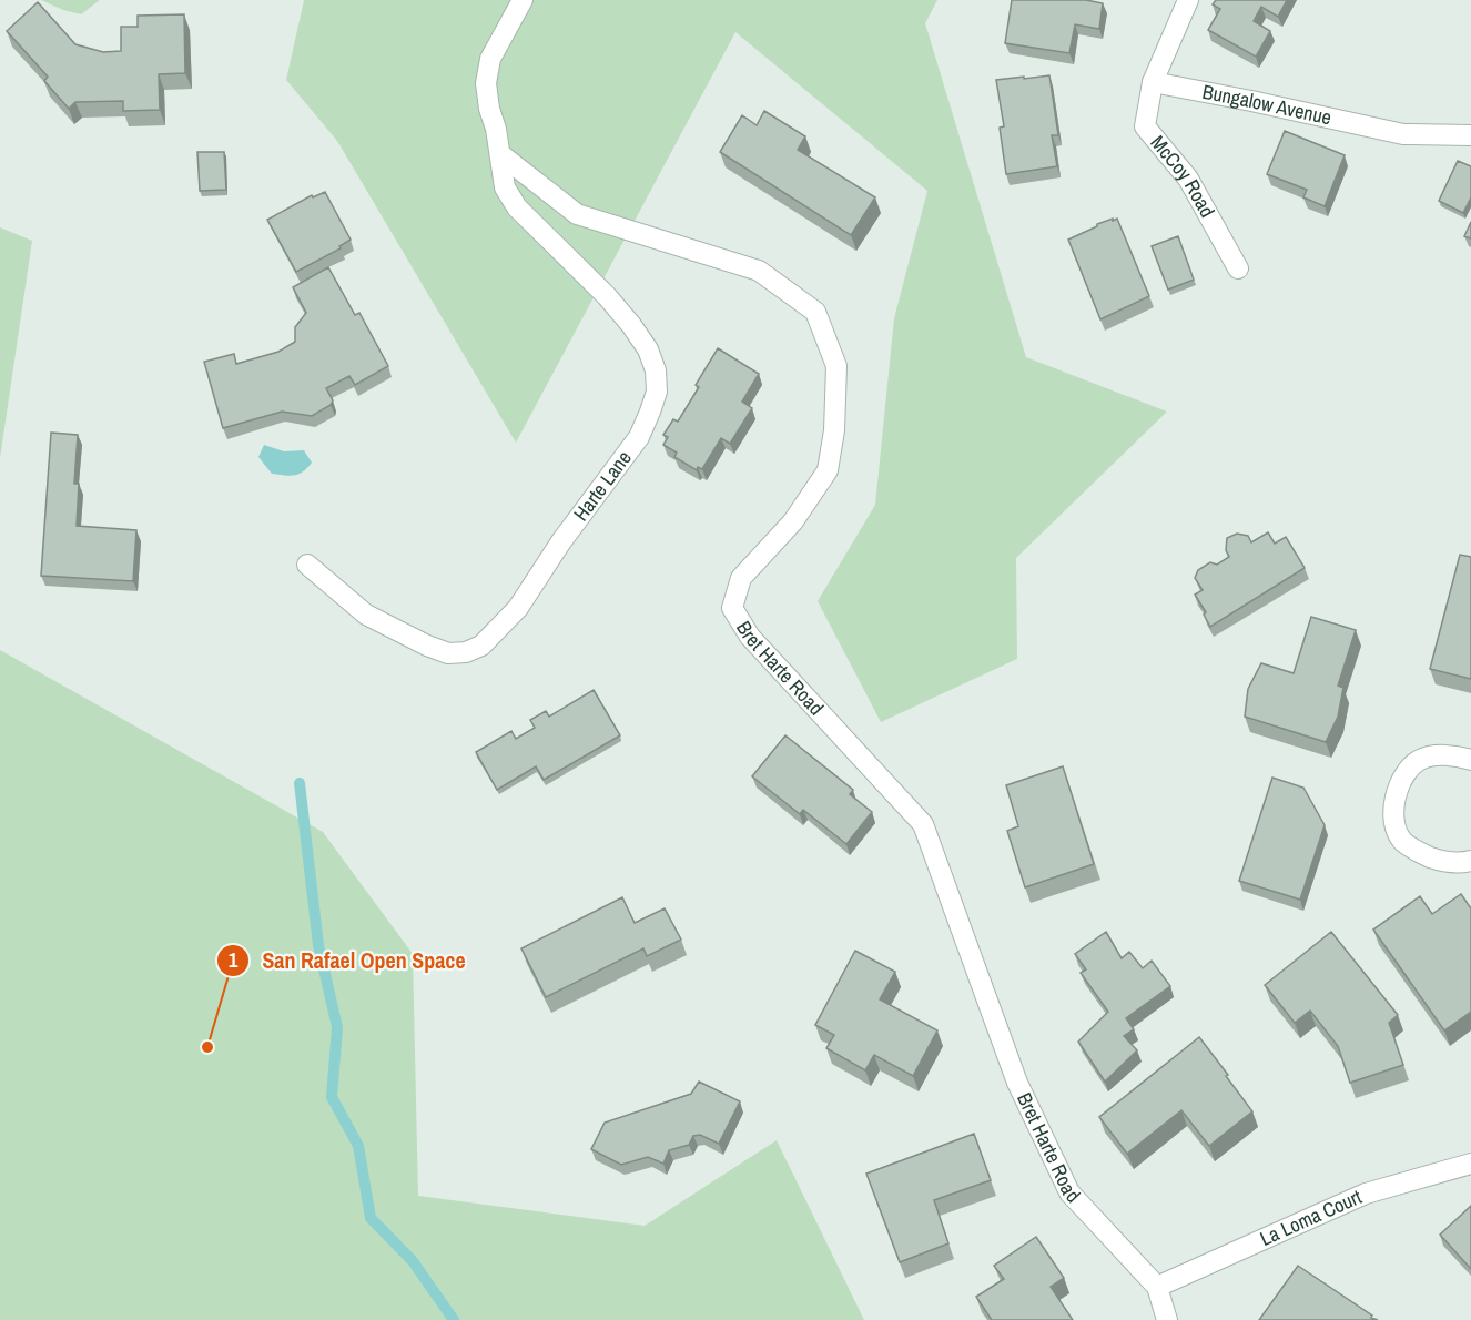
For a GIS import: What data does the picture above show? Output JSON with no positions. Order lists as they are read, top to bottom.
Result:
{
  "streets": {
    "street": [
      "Bungalow Avenue",
      "McCoy Road",
      "Harte Lane",
      "Bret Harte Road",
      "La Loma Court"
    ]
  },
  "crossings": [
    ["Bungalow Avenue", "McCoy Road"],
    ["Harte Lane", "Bret Harte Road"],
    ["Bret Harte Road", "La Loma Court"]
  ],
  "places": ["San Rafael Open Space"]
}
